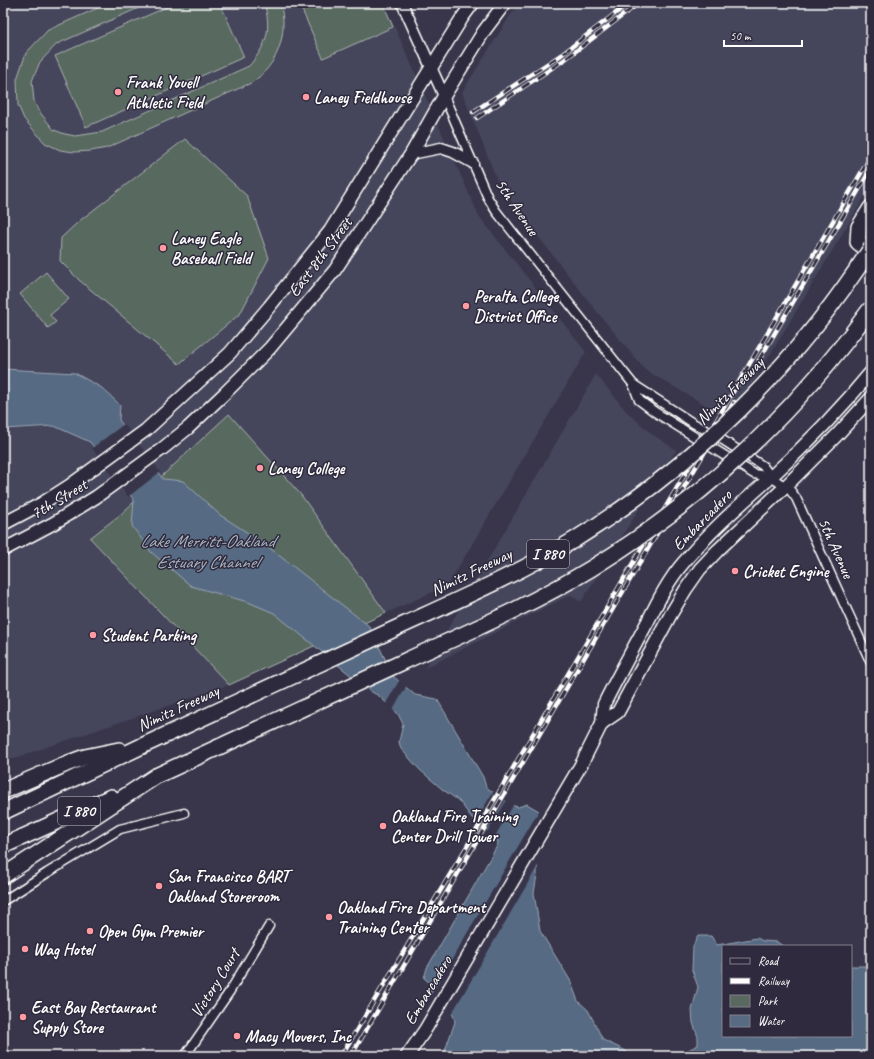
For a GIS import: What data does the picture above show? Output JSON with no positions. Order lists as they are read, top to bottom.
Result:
{
  "streets": {
    "highway": ["Nimitz Freeway", "I 880"],
    "main road": ["East 8th Street", "7th Street", "Embarcadero"],
    "street": ["5th Avenue", "Victory Court"]
  },
  "crossings": [
    ["5th Avenue", "East 8th Street"],
    ["5th Avenue", "Embarcadero"],
    ["East 8th Street", "7th Street"]
  ],
  "water": ["Lake Merritt-Oakland Estuary Channel"],
  "places": [
    "Frank Youell Athletic Field",
    "Laney Fieldhouse",
    "Laney Eagle Baseball Field",
    "Peralta College District Office",
    "Laney College",
    "Cricket Engine",
    "Student Parking",
    "Oakland Fire Training Center Drill Tower",
    "San Francisco BART Oakland Storeroom",
    "Oakland Fire Department Training Center",
    "Open Gym Premier",
    "Wag Hotel",
    "East Bay Restaurant Supply Store",
    "Macy Movers, Inc"
  ],
  "legend": [
    "Road",
    "Railway",
    "Park",
    "Water"
  ],
  "scale_bar": "50 m"
}
